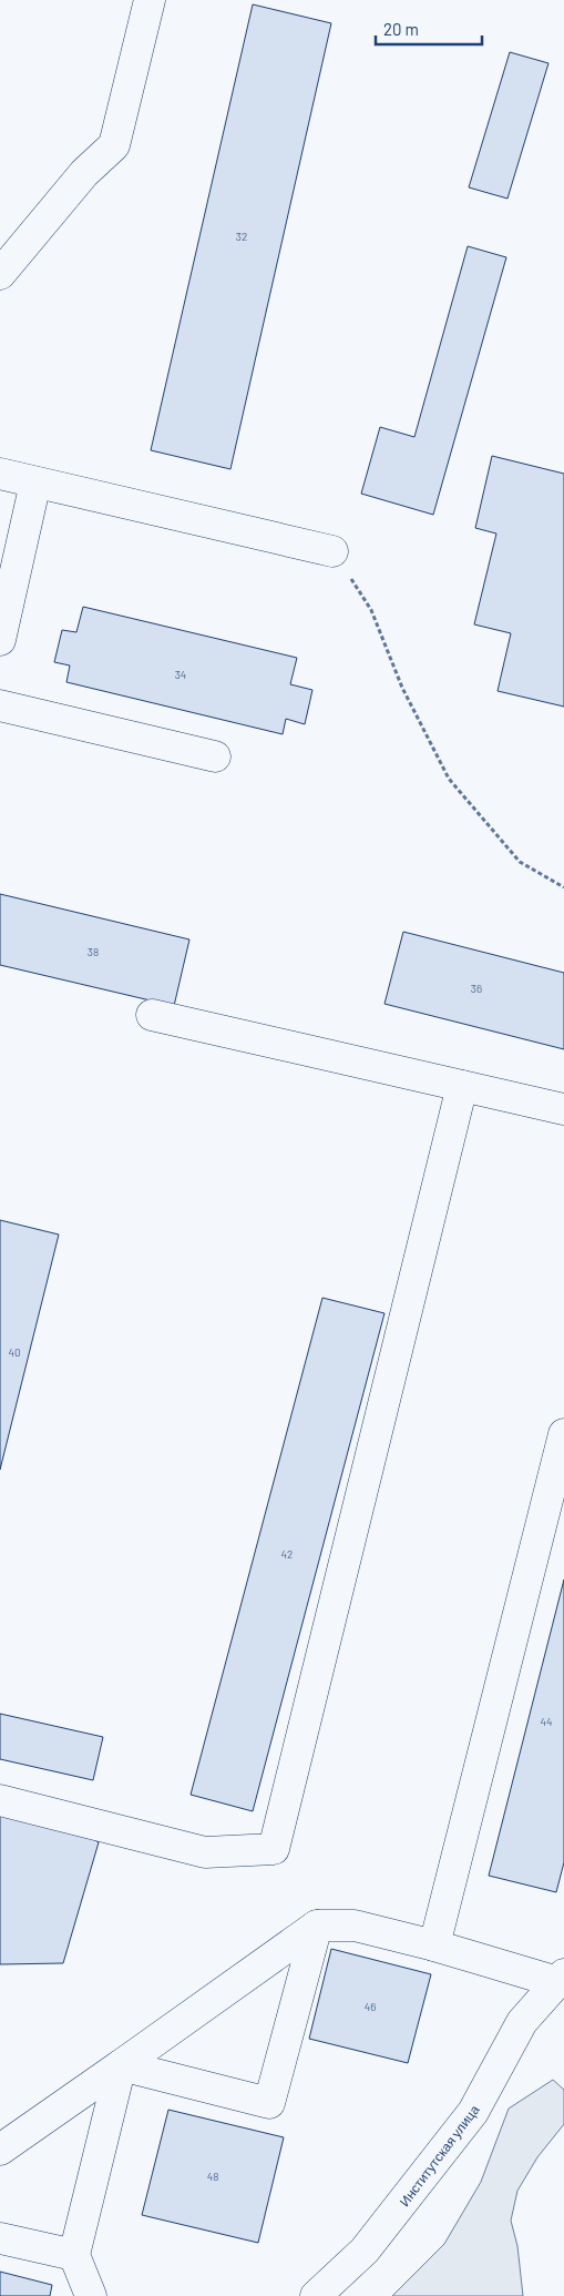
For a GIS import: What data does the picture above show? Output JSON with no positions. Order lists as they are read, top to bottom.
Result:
{
  "streets": {
    "main road": ["Институтская улица"]
  },
  "house_numbers": [
    "32",
    "34",
    "38",
    "36",
    "40",
    "42",
    "44",
    "46",
    "48"
  ],
  "scale_bar": "20 m"
}
